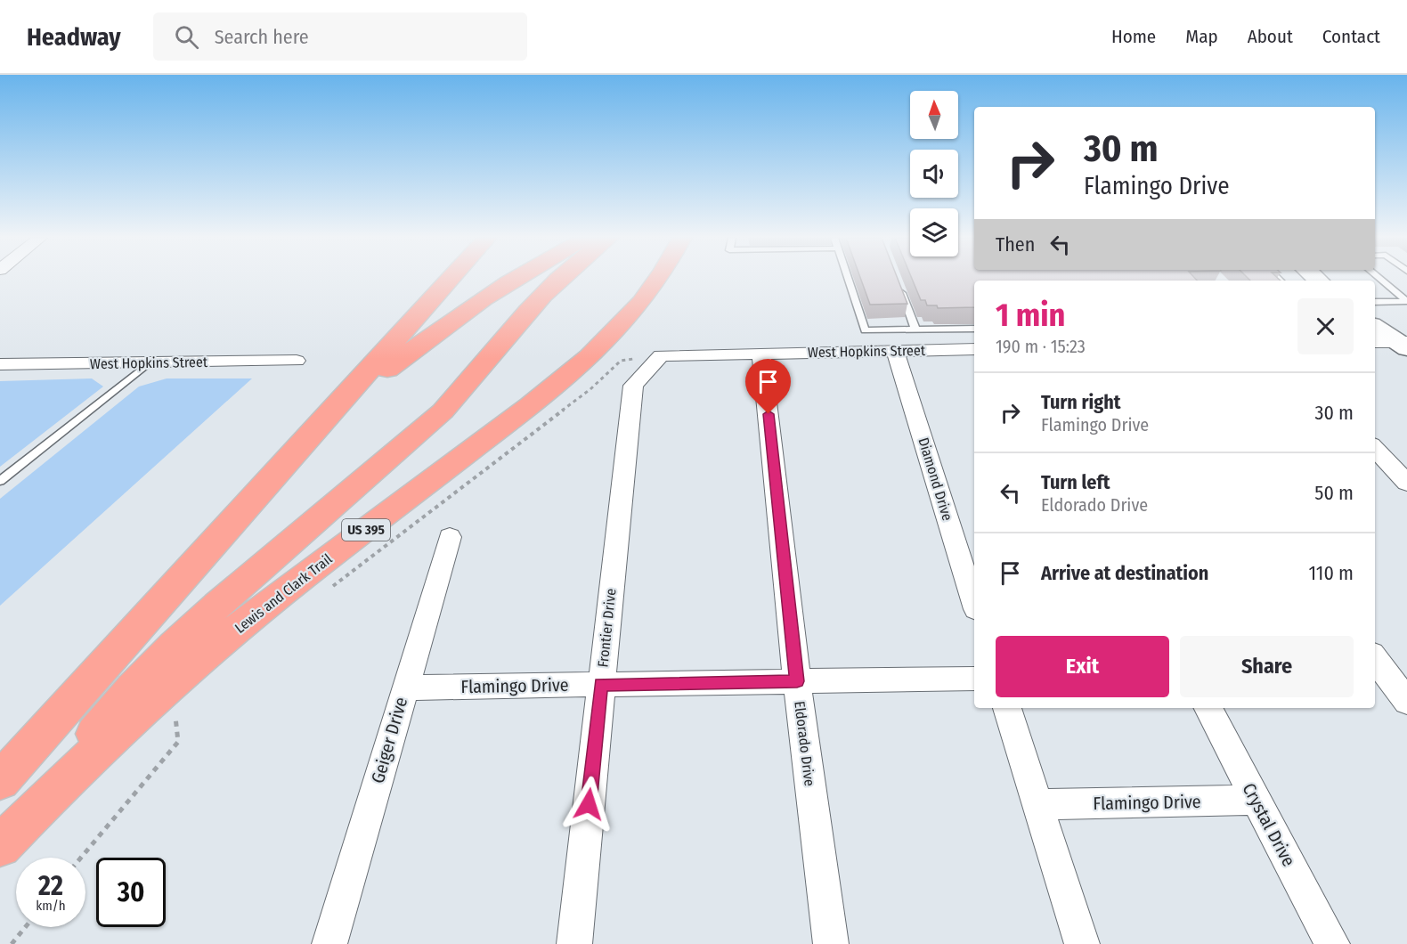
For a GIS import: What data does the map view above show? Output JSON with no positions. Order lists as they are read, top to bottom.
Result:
{
  "streets": {
    "highway": ["US 395", "Lewis and Clark Trail"],
    "street": [
      "West Hopkins Street",
      "Diamond Drive",
      "Frontier Drive",
      "Flamingo Drive",
      "Geiger Drive",
      "Eldorado Drive",
      "Crystal Drive"
    ]
  },
  "crossings": [
    ["West Hopkins Street", "Diamond Drive"],
    ["West Hopkins Street", "Frontier Drive"],
    ["West Hopkins Street", "Eldorado Drive"],
    ["Frontier Drive", "Flamingo Drive"],
    ["Flamingo Drive", "Geiger Drive"],
    ["Flamingo Drive", "Eldorado Drive"],
    ["Flamingo Drive", "Crystal Drive"]
  ],
  "north": "top",
  "page": {
    "header": "Headway",
    "search": "Search here",
    "nav": [
      "Home",
      "Map",
      "About",
      "Contact"
    ],
    "turn": ["30 m", "Flamingo Drive"],
    "then": "Then",
    "heading": ["1 min", "190 m · 15:23"],
    "list": [
      {
        "name": "Turn right",
        "note": "Flamingo Drive",
        "value": "30 m"
      },
      {
        "name": "Turn left",
        "note": "Eldorado Drive",
        "value": "50 m"
      },
      {
        "name": "Arrive at destination",
        "value": "110 m"
      }
    ],
    "buttons": ["Exit", "Share"],
    "speed": "22 km/h",
    "limit": "30"
  }
}
